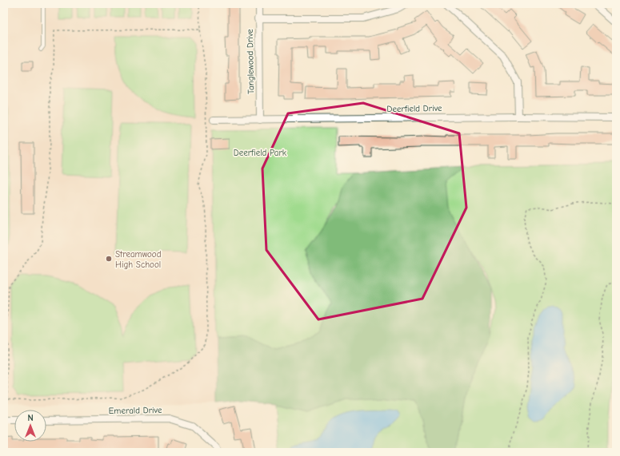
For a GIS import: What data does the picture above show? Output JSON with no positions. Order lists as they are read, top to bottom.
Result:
{
  "streets": {
    "street": ["Tanglewood Drive", "Deerfield Drive", "Emerald Drive"]
  },
  "crossings": [
    ["Tanglewood Drive", "Deerfield Drive"]
  ],
  "parks": ["Deerfield Park"],
  "places": ["Streamwood High School"],
  "north": "top"
}
